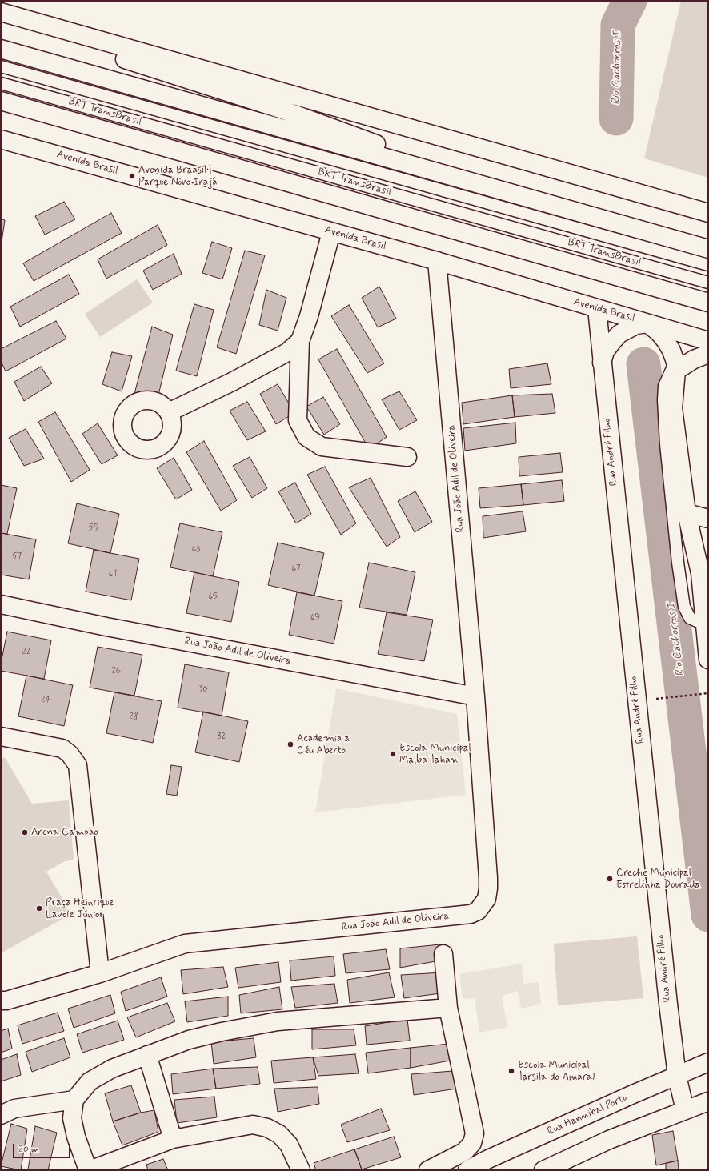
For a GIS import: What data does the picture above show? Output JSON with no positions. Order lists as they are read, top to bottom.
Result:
{
  "streets": {
    "main road": [
      "Avenida Brasil",
      "Rua André Filho",
      "Rua João Adil de Oliveira",
      "Rua Hannibal Porto"
    ],
    "lane": ["BRT TransBrasil"]
  },
  "crossings": [
    ["Avenida Brasil", "Rua André Filho"],
    ["Avenida Brasil", "Rua João Adil de Oliveira"],
    ["Rua André Filho", "Rua Hannibal Porto"]
  ],
  "water": ["Rio Cachorros I"],
  "places": [
    "Avenida Braasil | Parque Novo Irajá",
    "Academia a Céu Aberto",
    "Escola Municipal Malba Tahan",
    "Arena Campão",
    "Creche Municipal Estrelinha Dourada",
    "Praça Heinrique Lavoie Júnior",
    "Escola Municipal Tarsila do Amaral"
  ],
  "house_numbers": [
    "59",
    "63",
    "57",
    "67",
    "61",
    "65",
    "69",
    "22",
    "26",
    "30",
    "24",
    "28",
    "32"
  ],
  "scale_bar": "20 m"
}
